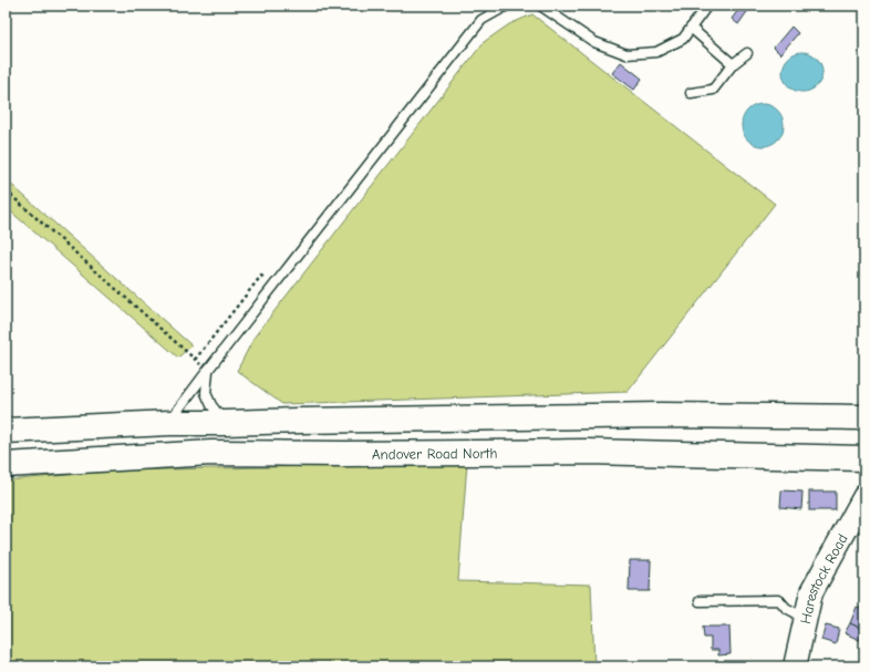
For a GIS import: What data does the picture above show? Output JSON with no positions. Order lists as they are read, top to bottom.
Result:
{
  "streets": {
    "main road": ["Andover Road North"],
    "street": ["Harestock Road"]
  }
}
